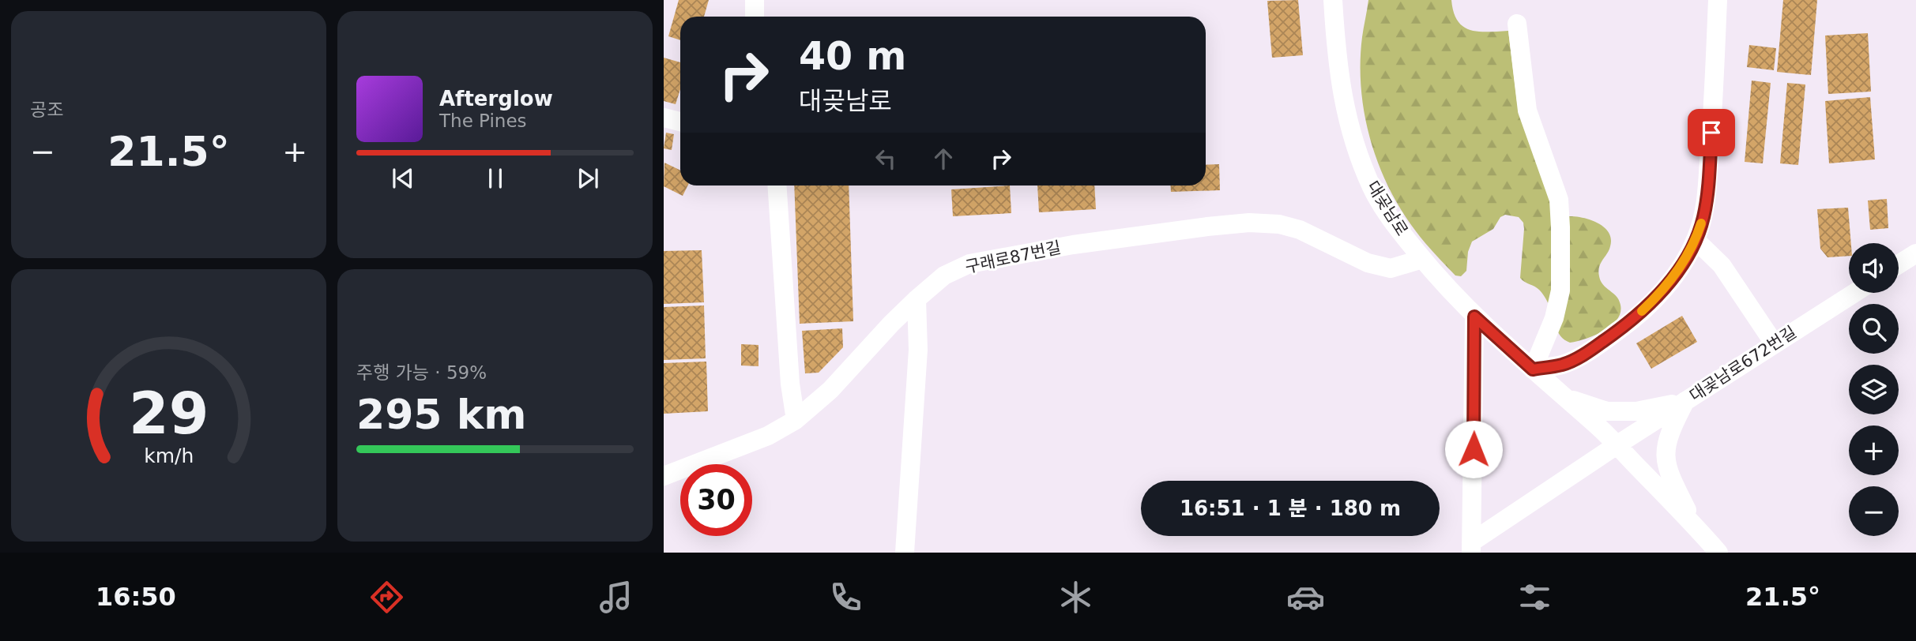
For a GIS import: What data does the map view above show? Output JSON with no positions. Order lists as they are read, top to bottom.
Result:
{
  "streets": {
    "street": ["대곶남로", "구래로87번길", "대곶남로672번길"]
  },
  "crossings": [
    ["대곶남로", "구래로87번길"],
    ["대곶남로", "대곶남로672번길"]
  ],
  "page": {
    "tile": [
      "공조",
      ["주행 가능 · 59%", "295 km"]
    ],
    "turn": ["40 m", "대곶남로"],
    "song": ["Afterglow", "The Pines"],
    "heat": ["−", "21.5°", "+"],
    "map_buttons": ["+", "−"],
    "limit": "30",
    "trip": "16:51 · 1 분 · 180 m",
    "tabs": ["16:50", "21.5°"],
    "gauge": ["29", "km/h"]
  }
}
